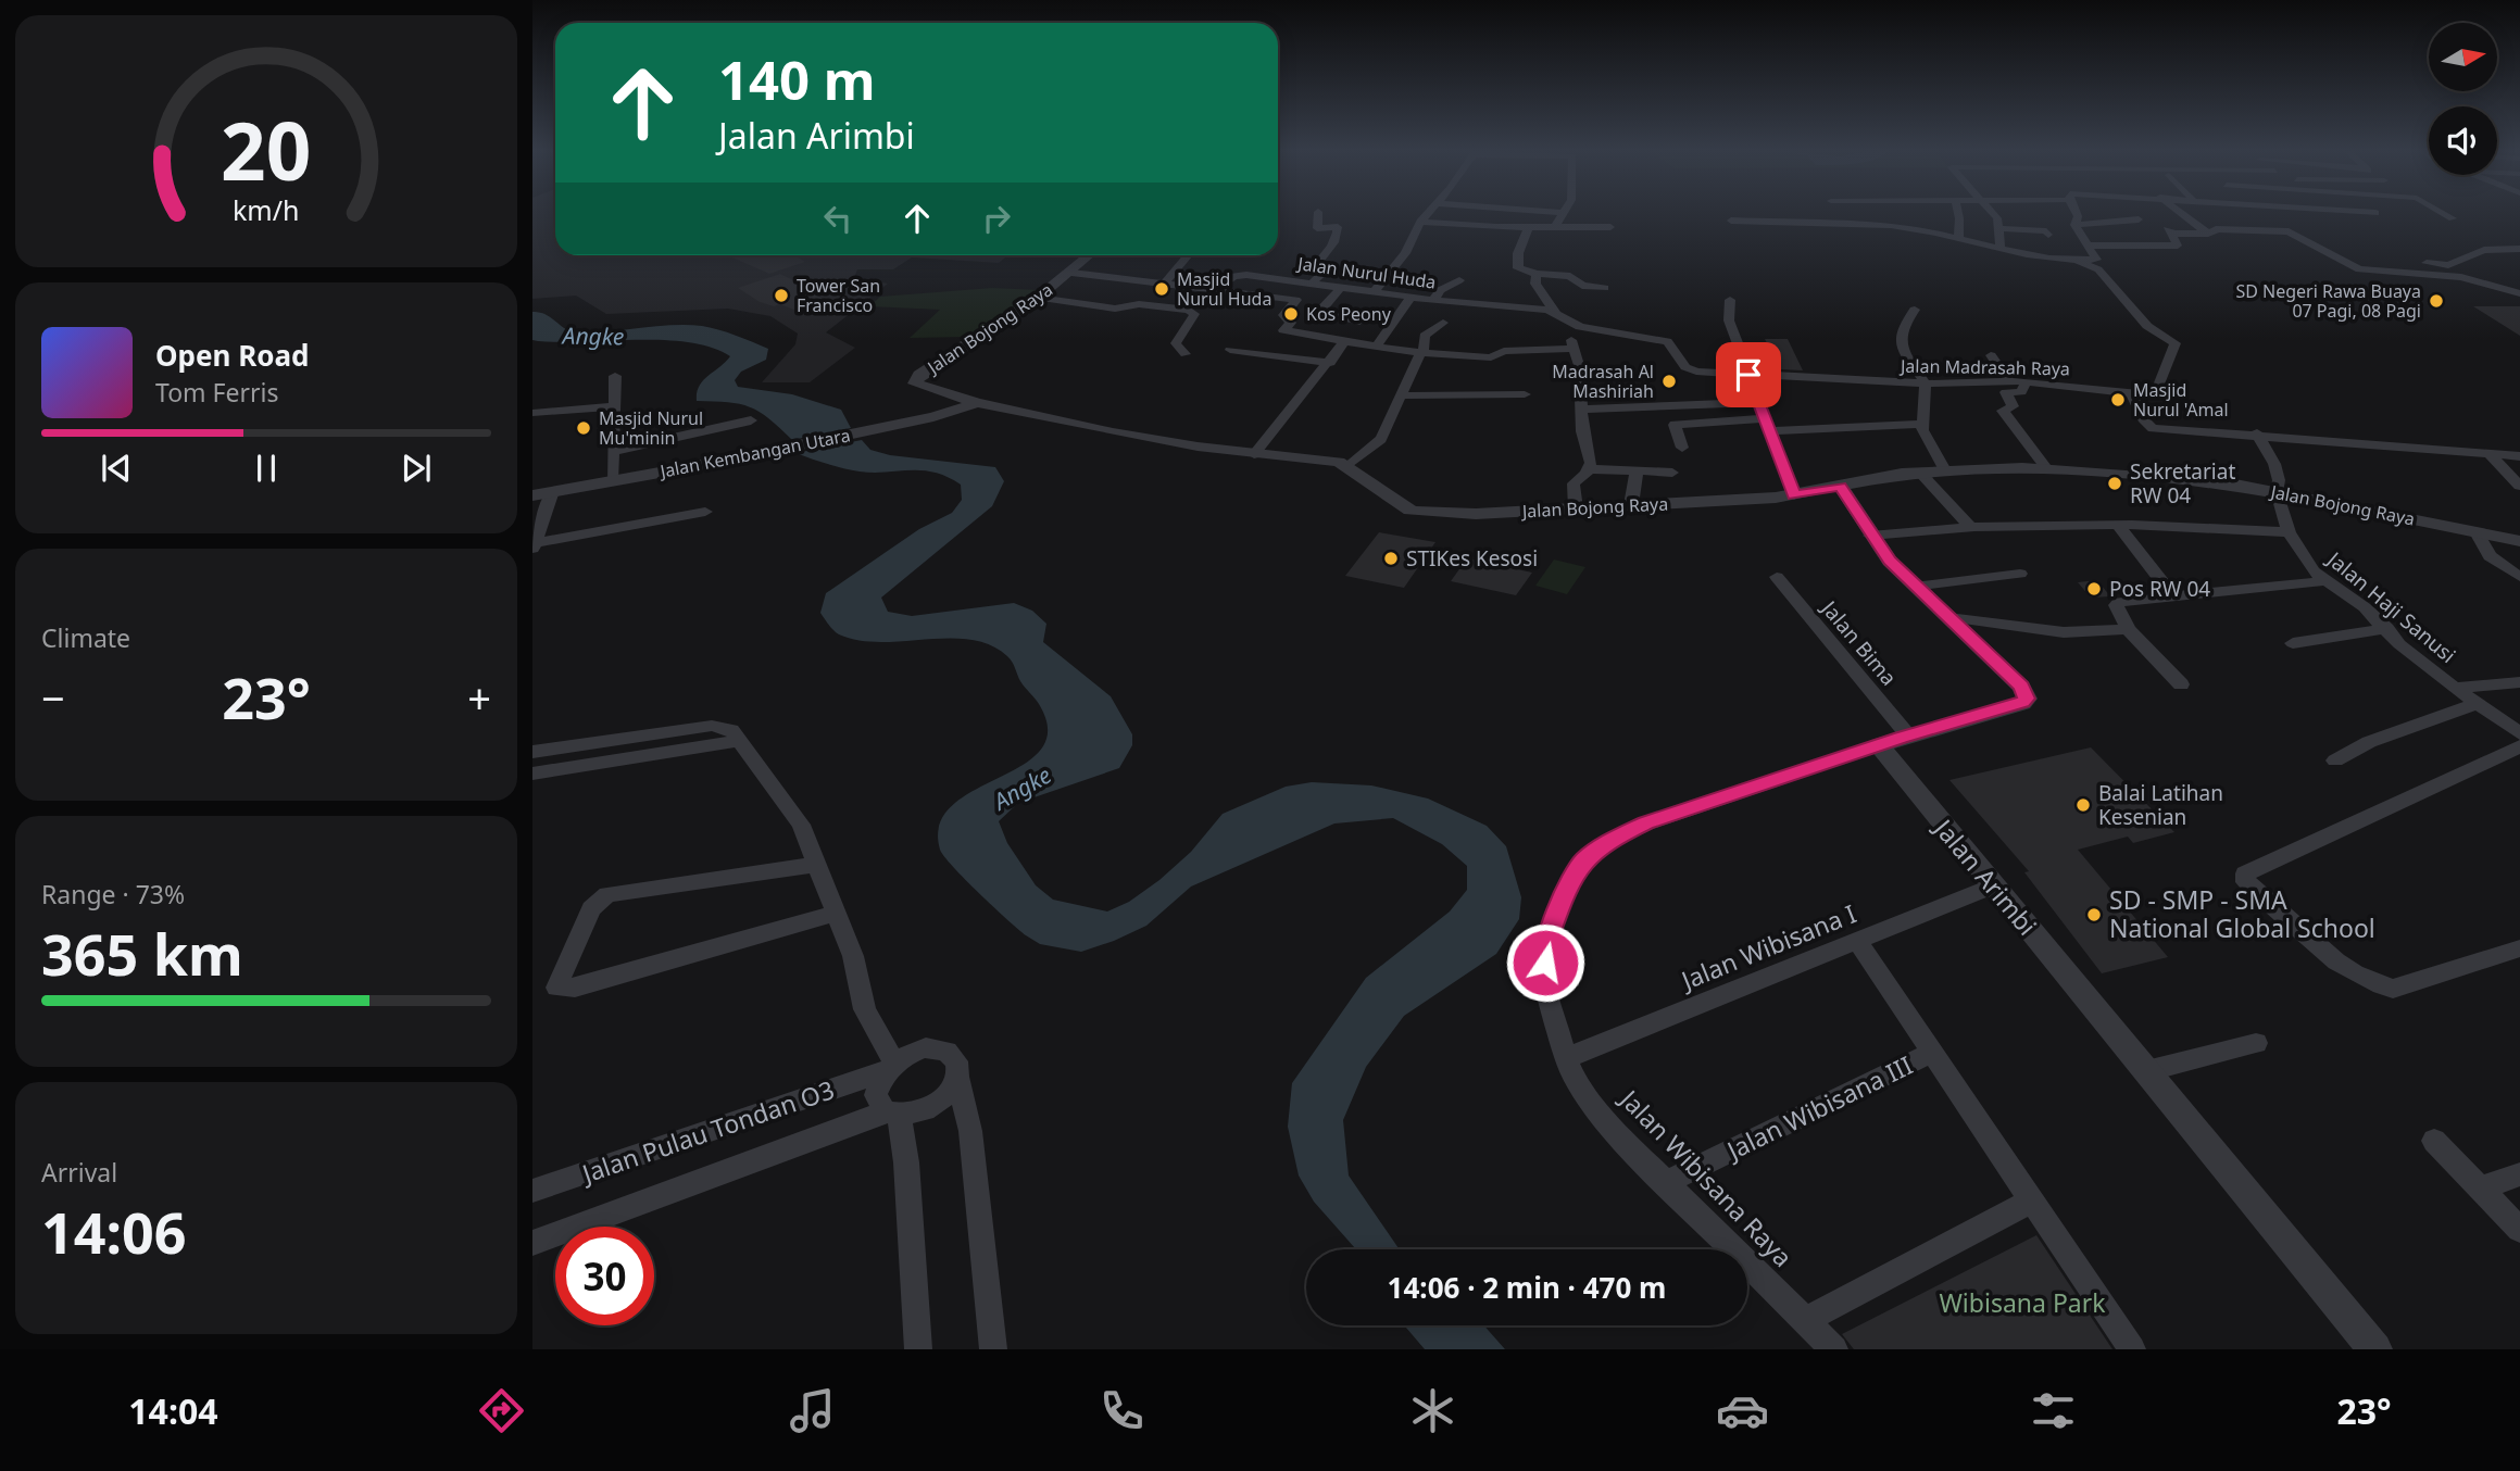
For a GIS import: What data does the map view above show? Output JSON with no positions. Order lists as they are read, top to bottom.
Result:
{
  "streets": {
    "street": [
      "Jalan Nurul Huda",
      "Jalan Bojong Raya",
      "Jalan Madrasah Raya",
      "Jalan Kembangan Utara",
      "Jalan Haji Sanusi",
      "Jalan Bima",
      "Jalan Arimbi",
      "Jalan Wibisana I",
      "Jalan Wibisana III",
      "Jalan Pulau Tondan O3",
      "Jalan Wibisana Raya"
    ]
  },
  "crossings": [
    ["Jalan Nurul Huda", "Jalan Bojong Raya"],
    ["Jalan Nurul Huda", "Jalan Madrasah Raya"],
    ["Jalan Bojong Raya", "Jalan Kembangan Utara"],
    ["Jalan Bojong Raya", "Jalan Haji Sanusi"],
    ["Jalan Arimbi", "Jalan Wibisana I"],
    ["Jalan Arimbi", "Jalan Wibisana Raya"],
    ["Jalan Wibisana I", "Jalan Wibisana Raya"],
    ["Jalan Wibisana III", "Jalan Wibisana Raya"]
  ],
  "water": ["Angke"],
  "parks": ["Wibisana Park"],
  "places": [
    "Masjid Nurul Huda",
    "Tower San Francisco",
    "SD Negeri Rawa Buaya 07 Pagi, 08 Pagi",
    "Kos Peony",
    "Madrasah Al Mashiriah",
    "Masjid Nurul 'Amal",
    "Masjid Nurul Mu'minin",
    "Sekretariat RW 04",
    "STIKes Kesosi",
    "Pos RW 04",
    "Balai Latihan Kesenian",
    "SD - SMP - SMA National Global School"
  ],
  "north": "right",
  "page": {
    "turn": ["140 m", "Jalan Arimbi"],
    "song": ["Open Road", "Tom Ferris"],
    "tile": [
      "Climate",
      ["Range · 73%", "365 km"],
      ["Arrival", "14:06"]
    ],
    "heat": ["−", "23°", "+"],
    "limit": "30",
    "trip": "14:06 · 2 min · 470 m",
    "tabs": ["14:04", "23°"],
    "gauge": ["20", "km/h"]
  }
}
